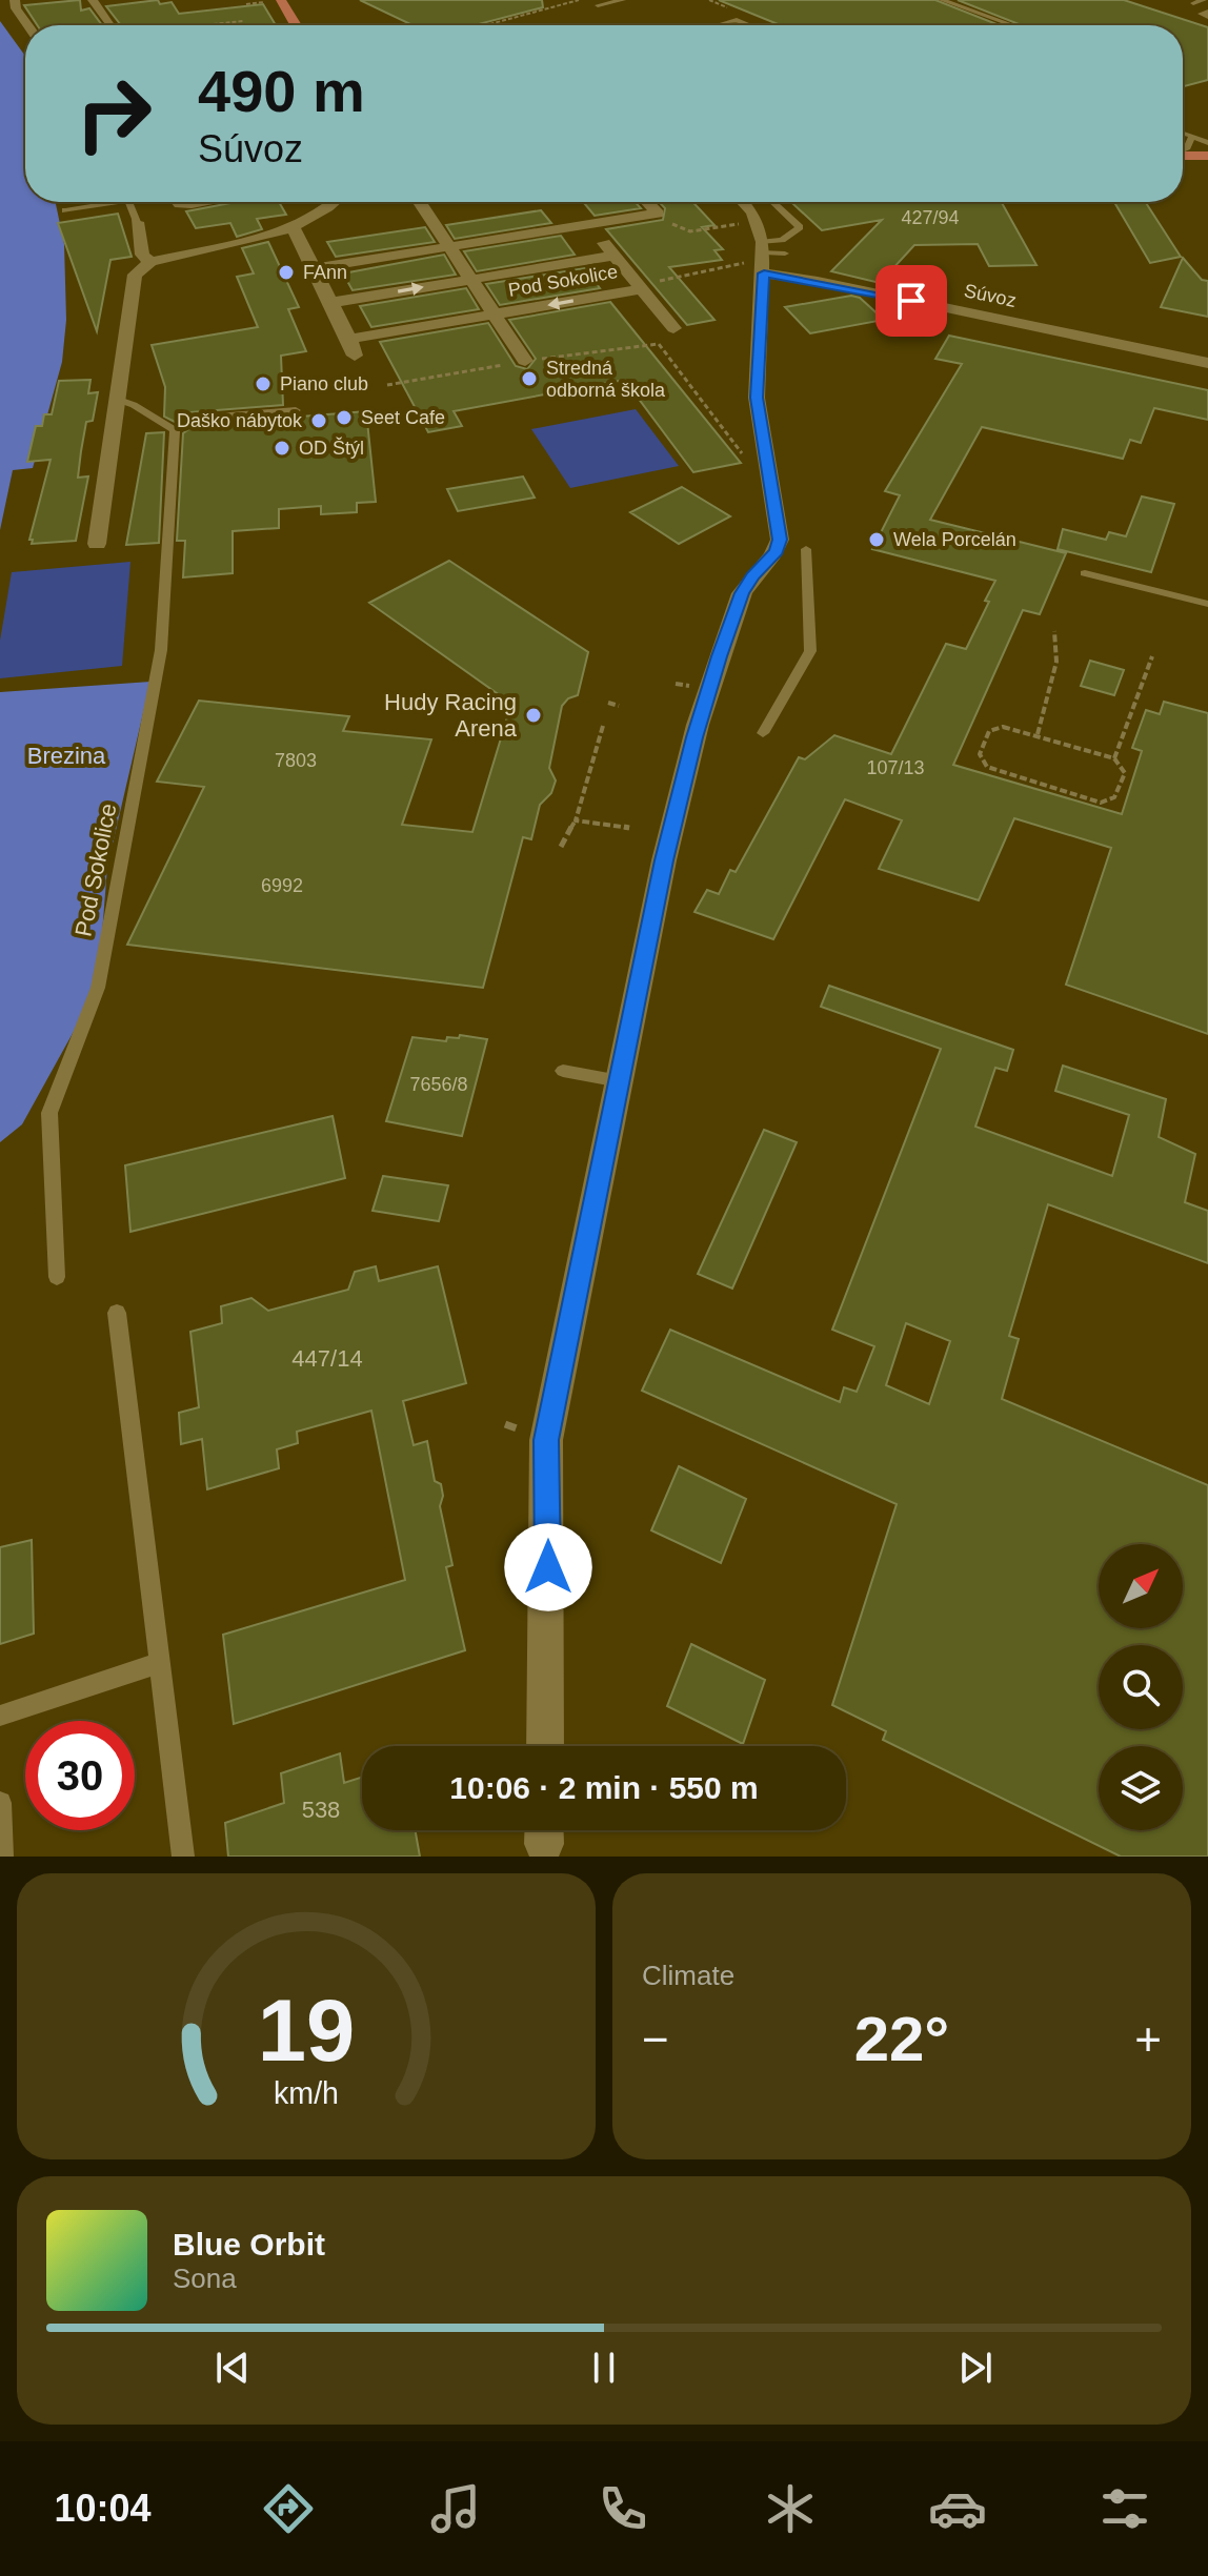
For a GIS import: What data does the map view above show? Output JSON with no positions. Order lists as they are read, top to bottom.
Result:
{
  "streets": {
    "street": ["Pod Sokolice", "Súvoz"]
  },
  "parks": ["Brezina"],
  "places": [
    "FAnn",
    "Stredná odborná škola",
    "Piano club",
    "Seet Cafe",
    "Daško nábytok",
    "OD Štýl",
    "Wela Porcelán",
    "Hudy Racing Arena"
  ],
  "house_numbers": [
    "427/94",
    "7803",
    "107/13",
    "6992",
    "7656/8",
    "447/14",
    "538"
  ],
  "north": "top right",
  "page": {
    "turn": ["490 m", "Súvoz"],
    "limit": "30",
    "trip": "10:06 · 2 min · 550 m",
    "tile": "Climate",
    "heat": ["−", "22°", "+"],
    "song": ["Blue Orbit", "Sona"],
    "tabs": "10:04",
    "gauge": ["19", "km/h"]
  }
}
